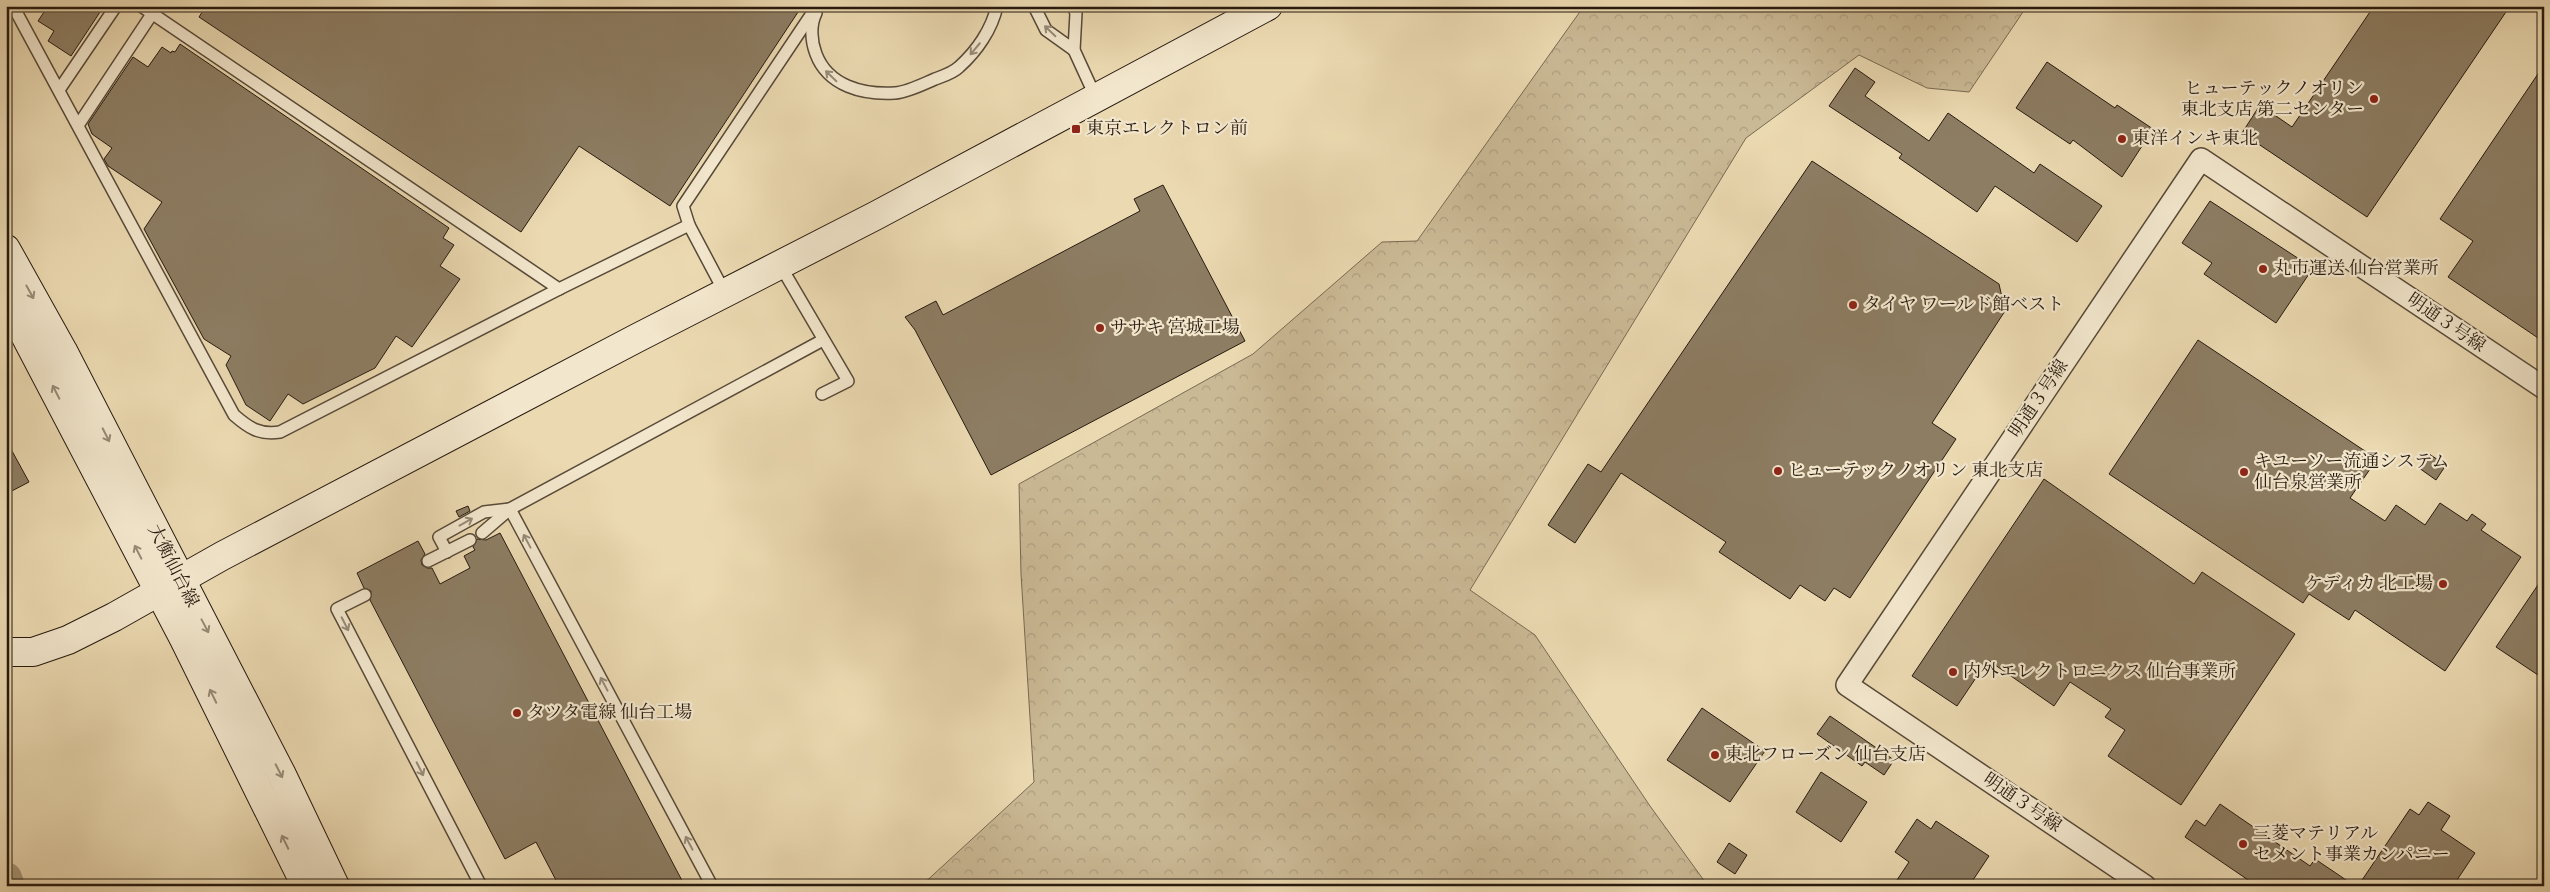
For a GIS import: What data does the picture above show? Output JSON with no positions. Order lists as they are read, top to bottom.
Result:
{
  "streets": {
    "street": ["明通３号線", "大衡仙台線"]
  },
  "places": {
    "other": [
      "ヒューテックノオリン 東北支店 第二センター",
      "東洋インキ東北",
      "丸市運送 仙台営業所",
      "タイヤ ワールド館ベスト",
      "ササキ 宮城工場",
      "ヒューテックノオリン 東北支店",
      "キユーソー流通システム 仙台泉営業所",
      "ケディカ 北工場",
      "内外エレクトロニクス 仙台事業所",
      "タツタ電線 仙台工場",
      "東北フローズン 仙台支店",
      "三菱マテリアル セメント事業カンパニー"
    ],
    "transit": ["東京エレクトロン前"]
  }
}
